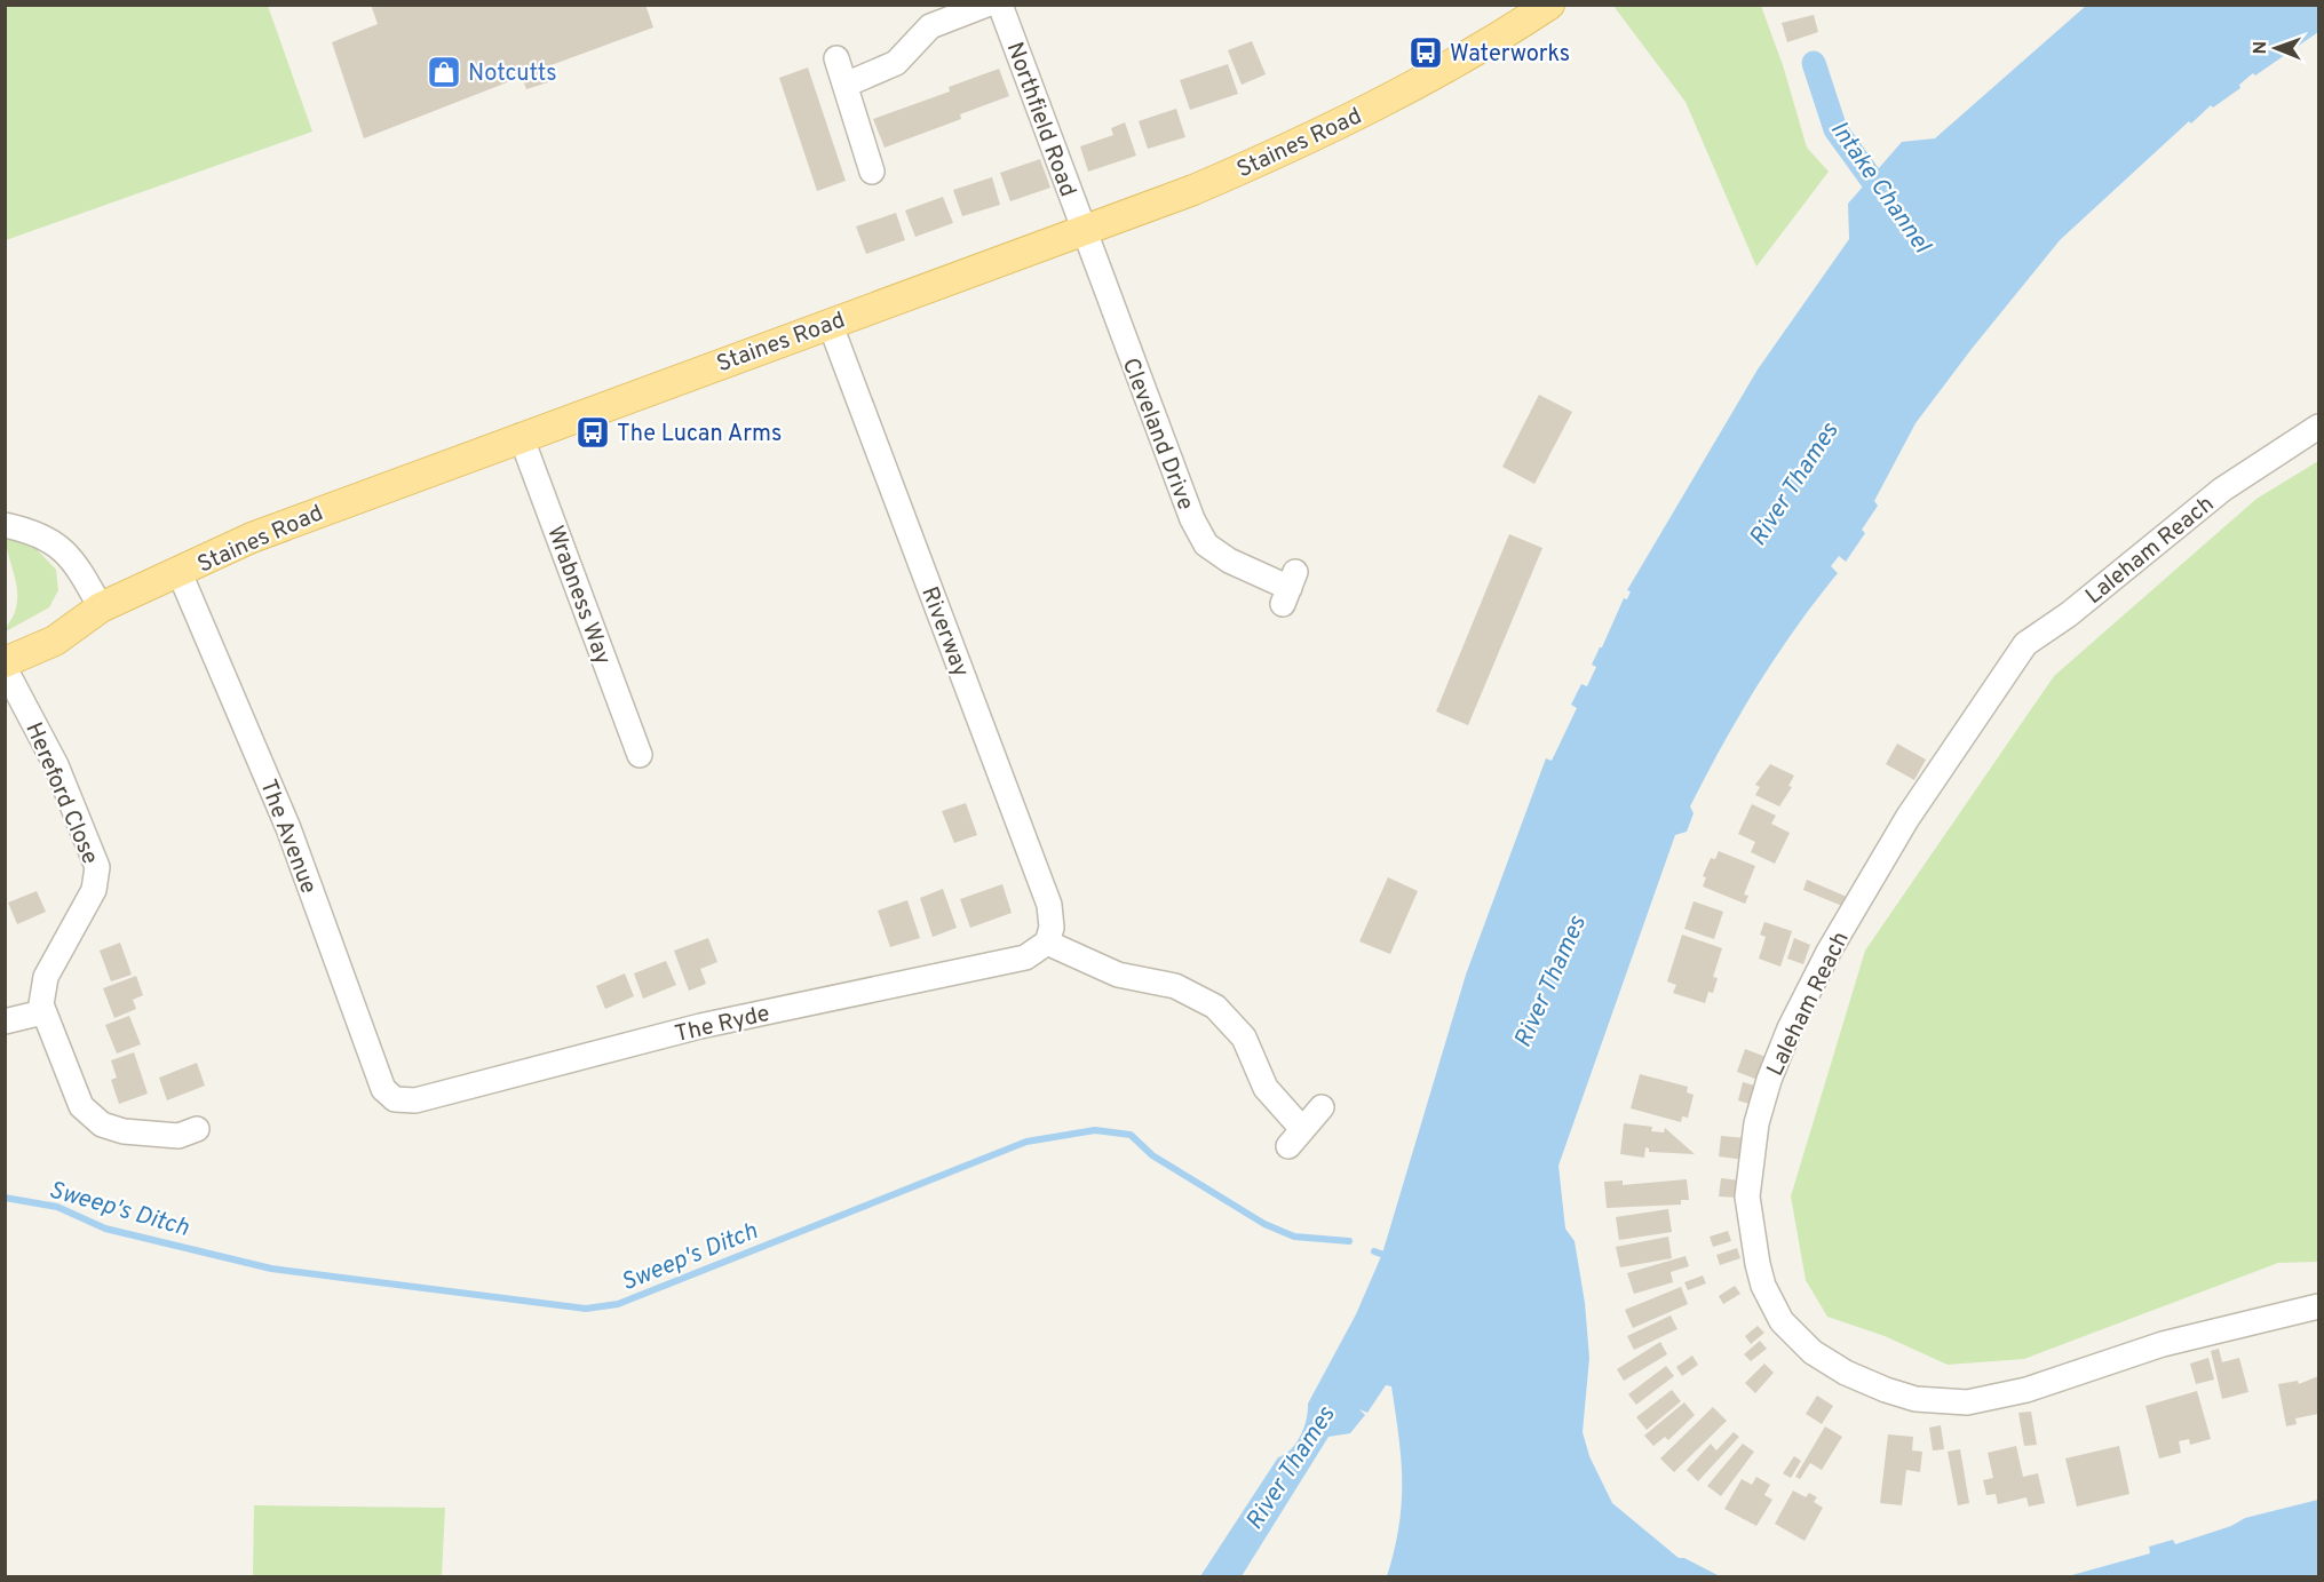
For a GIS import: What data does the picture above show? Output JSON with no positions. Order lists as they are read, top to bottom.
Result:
{
  "streets": {
    "main road": ["Staines Road"],
    "street": [
      "Northfield Road",
      "Cleveland Drive",
      "Laleham Reach",
      "Wrabness Way",
      "Riverway",
      "Hereford Close",
      "The Avenue",
      "The Ryde"
    ]
  },
  "crossings": [
    ["Northfield Road", "Staines Road"],
    ["Northfield Road", "Cleveland Drive"],
    ["Staines Road", "Cleveland Drive"],
    ["Staines Road", "Wrabness Way"],
    ["Staines Road", "Riverway"],
    ["Staines Road", "Hereford Close"],
    ["Staines Road", "The Avenue"],
    ["Riverway", "The Ryde"],
    ["The Avenue", "The Ryde"]
  ],
  "water": ["Intake Channel", "River Thames", "Sweep's Ditch"],
  "places": {
    "bus stop": ["Waterworks", "The Lucan Arms"],
    "shop": ["Notcutts"]
  },
  "north": "left"
}
